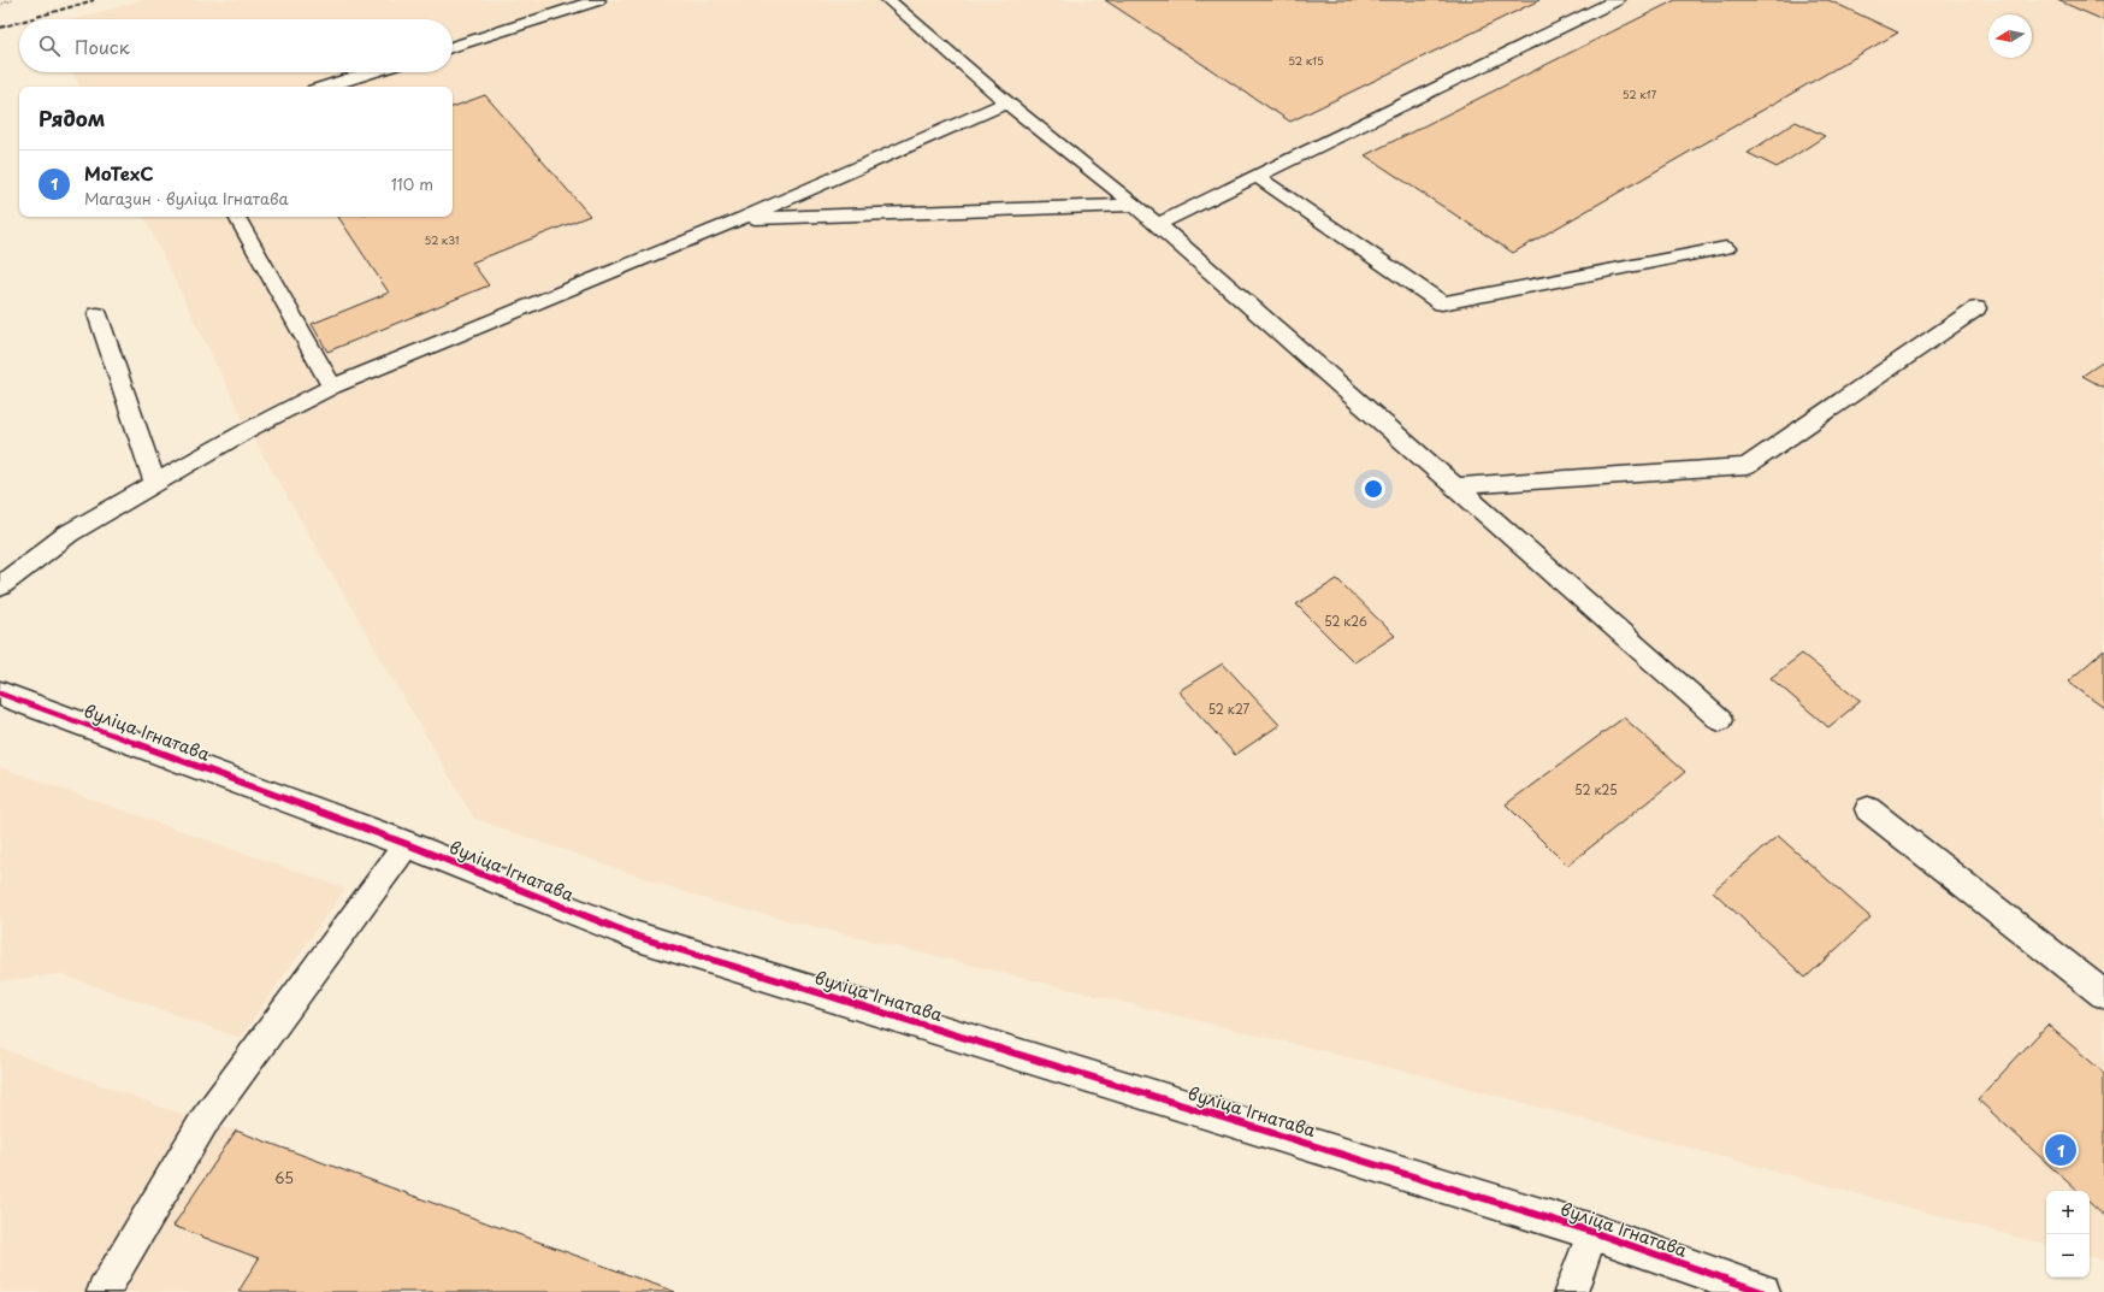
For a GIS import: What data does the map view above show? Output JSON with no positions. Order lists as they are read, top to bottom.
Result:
{
  "streets": {
    "street": ["вуліца Ігнатава"]
  },
  "house_numbers": [
    "52 к15",
    "52 к17",
    "52 к31",
    "52 к26",
    "52 к27",
    "52 к25",
    "65"
  ],
  "north": "left",
  "page": {
    "search": "Поиск",
    "heading": "Рядом",
    "list": [
      {
        "mark": "1",
        "name": "MoTexC",
        "note": "Магазин · вуліца Ігнатава",
        "value": "110 m"
      }
    ],
    "pins": "1",
    "map_buttons": ["+", "−"]
  }
}
